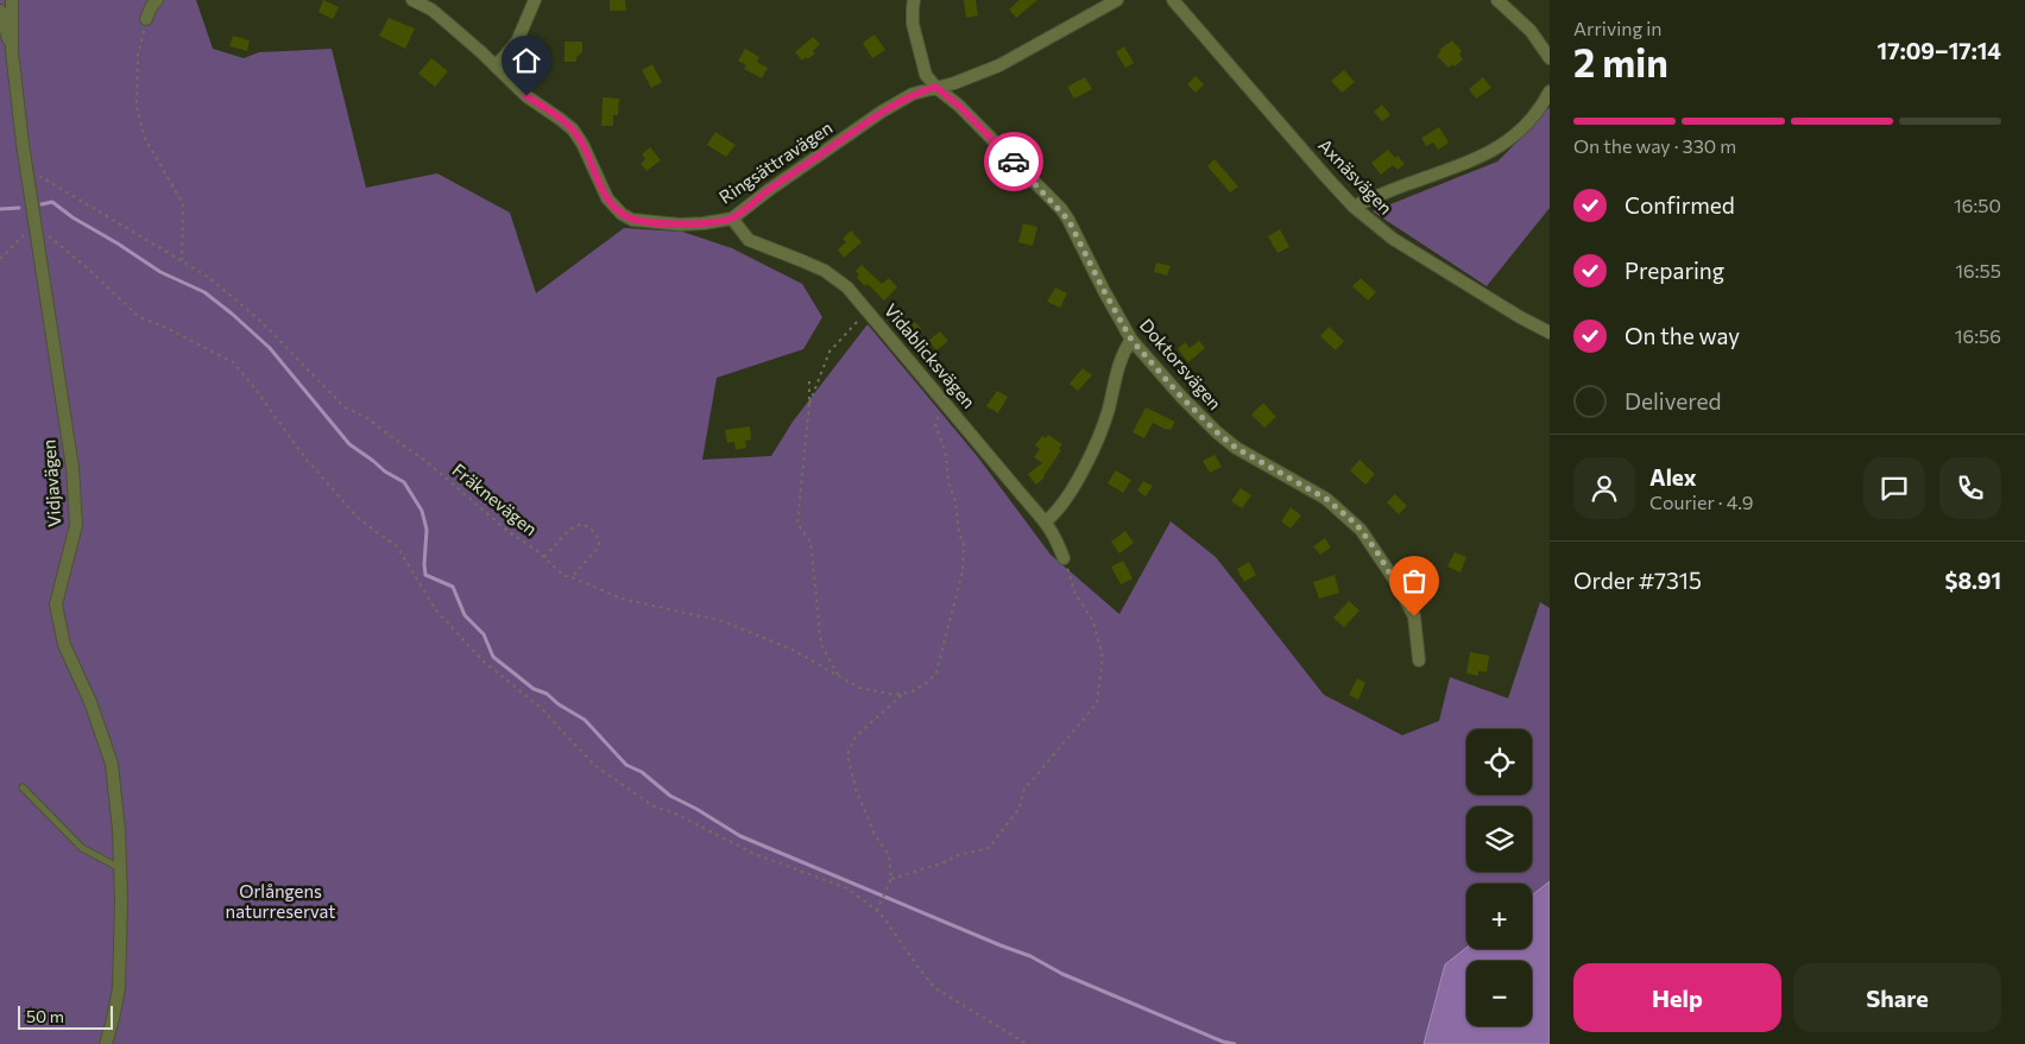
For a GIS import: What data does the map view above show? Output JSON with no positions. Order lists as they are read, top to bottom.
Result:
{
  "streets": {
    "street": [
      "Ringsättravägen",
      "Axnäsvägen",
      "Vidablicksvägen",
      "Doktorsvägen",
      "Vidjavägen"
    ],
    "path": ["Fräknevägen"]
  },
  "crossings": [
    ["Ringsättravägen", "Vidablicksvägen"],
    ["Ringsättravägen", "Doktorsvägen"],
    ["Vidjavägen", "Fräknevägen"]
  ],
  "parks": ["Orlångens naturreservat"],
  "scale_bar": "50 m",
  "page": {
    "heading": ["2 min", "Arriving in", "17:09–17:14"],
    "panel": [
      "Alex",
      "Courier · 4.9",
      "Order #7315",
      "$8.91"
    ],
    "bar": "On the way · 330 m",
    "list": [
      ["Confirmed", "16:50"],
      ["Preparing", "16:55"],
      ["On the way", "16:56"],
      "Delivered"
    ],
    "map_buttons": ["+", "−"],
    "buttons": ["Help", "Share"],
    "scale": "50 m"
  }
}
